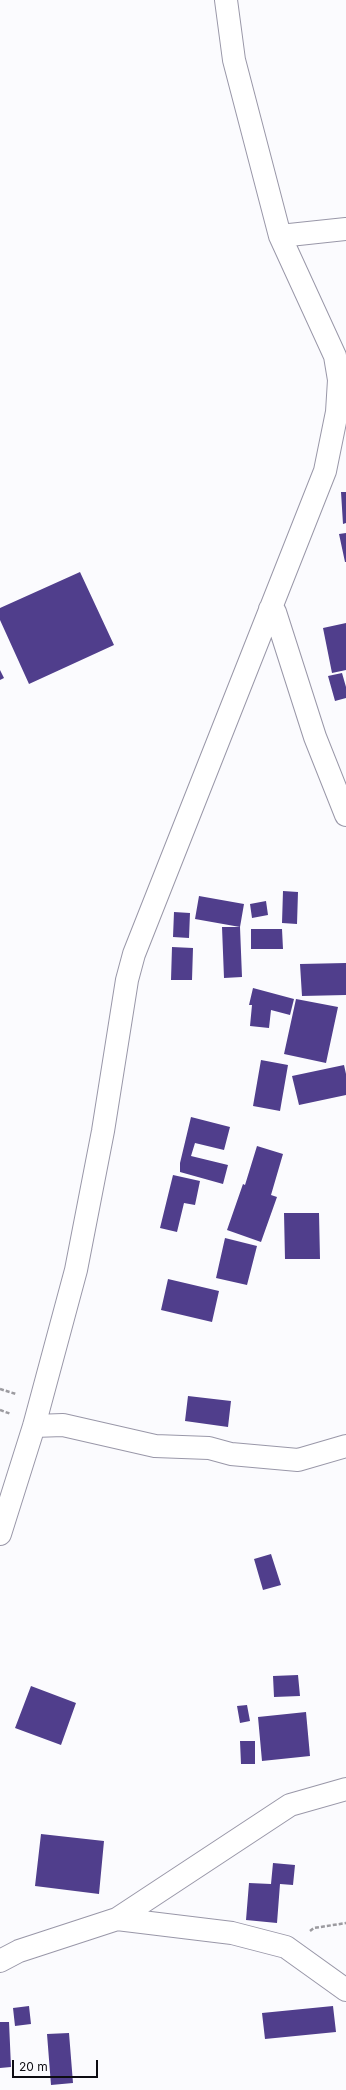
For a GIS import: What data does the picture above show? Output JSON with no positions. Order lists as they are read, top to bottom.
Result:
{
  "scale_bar": "20 m"
}
